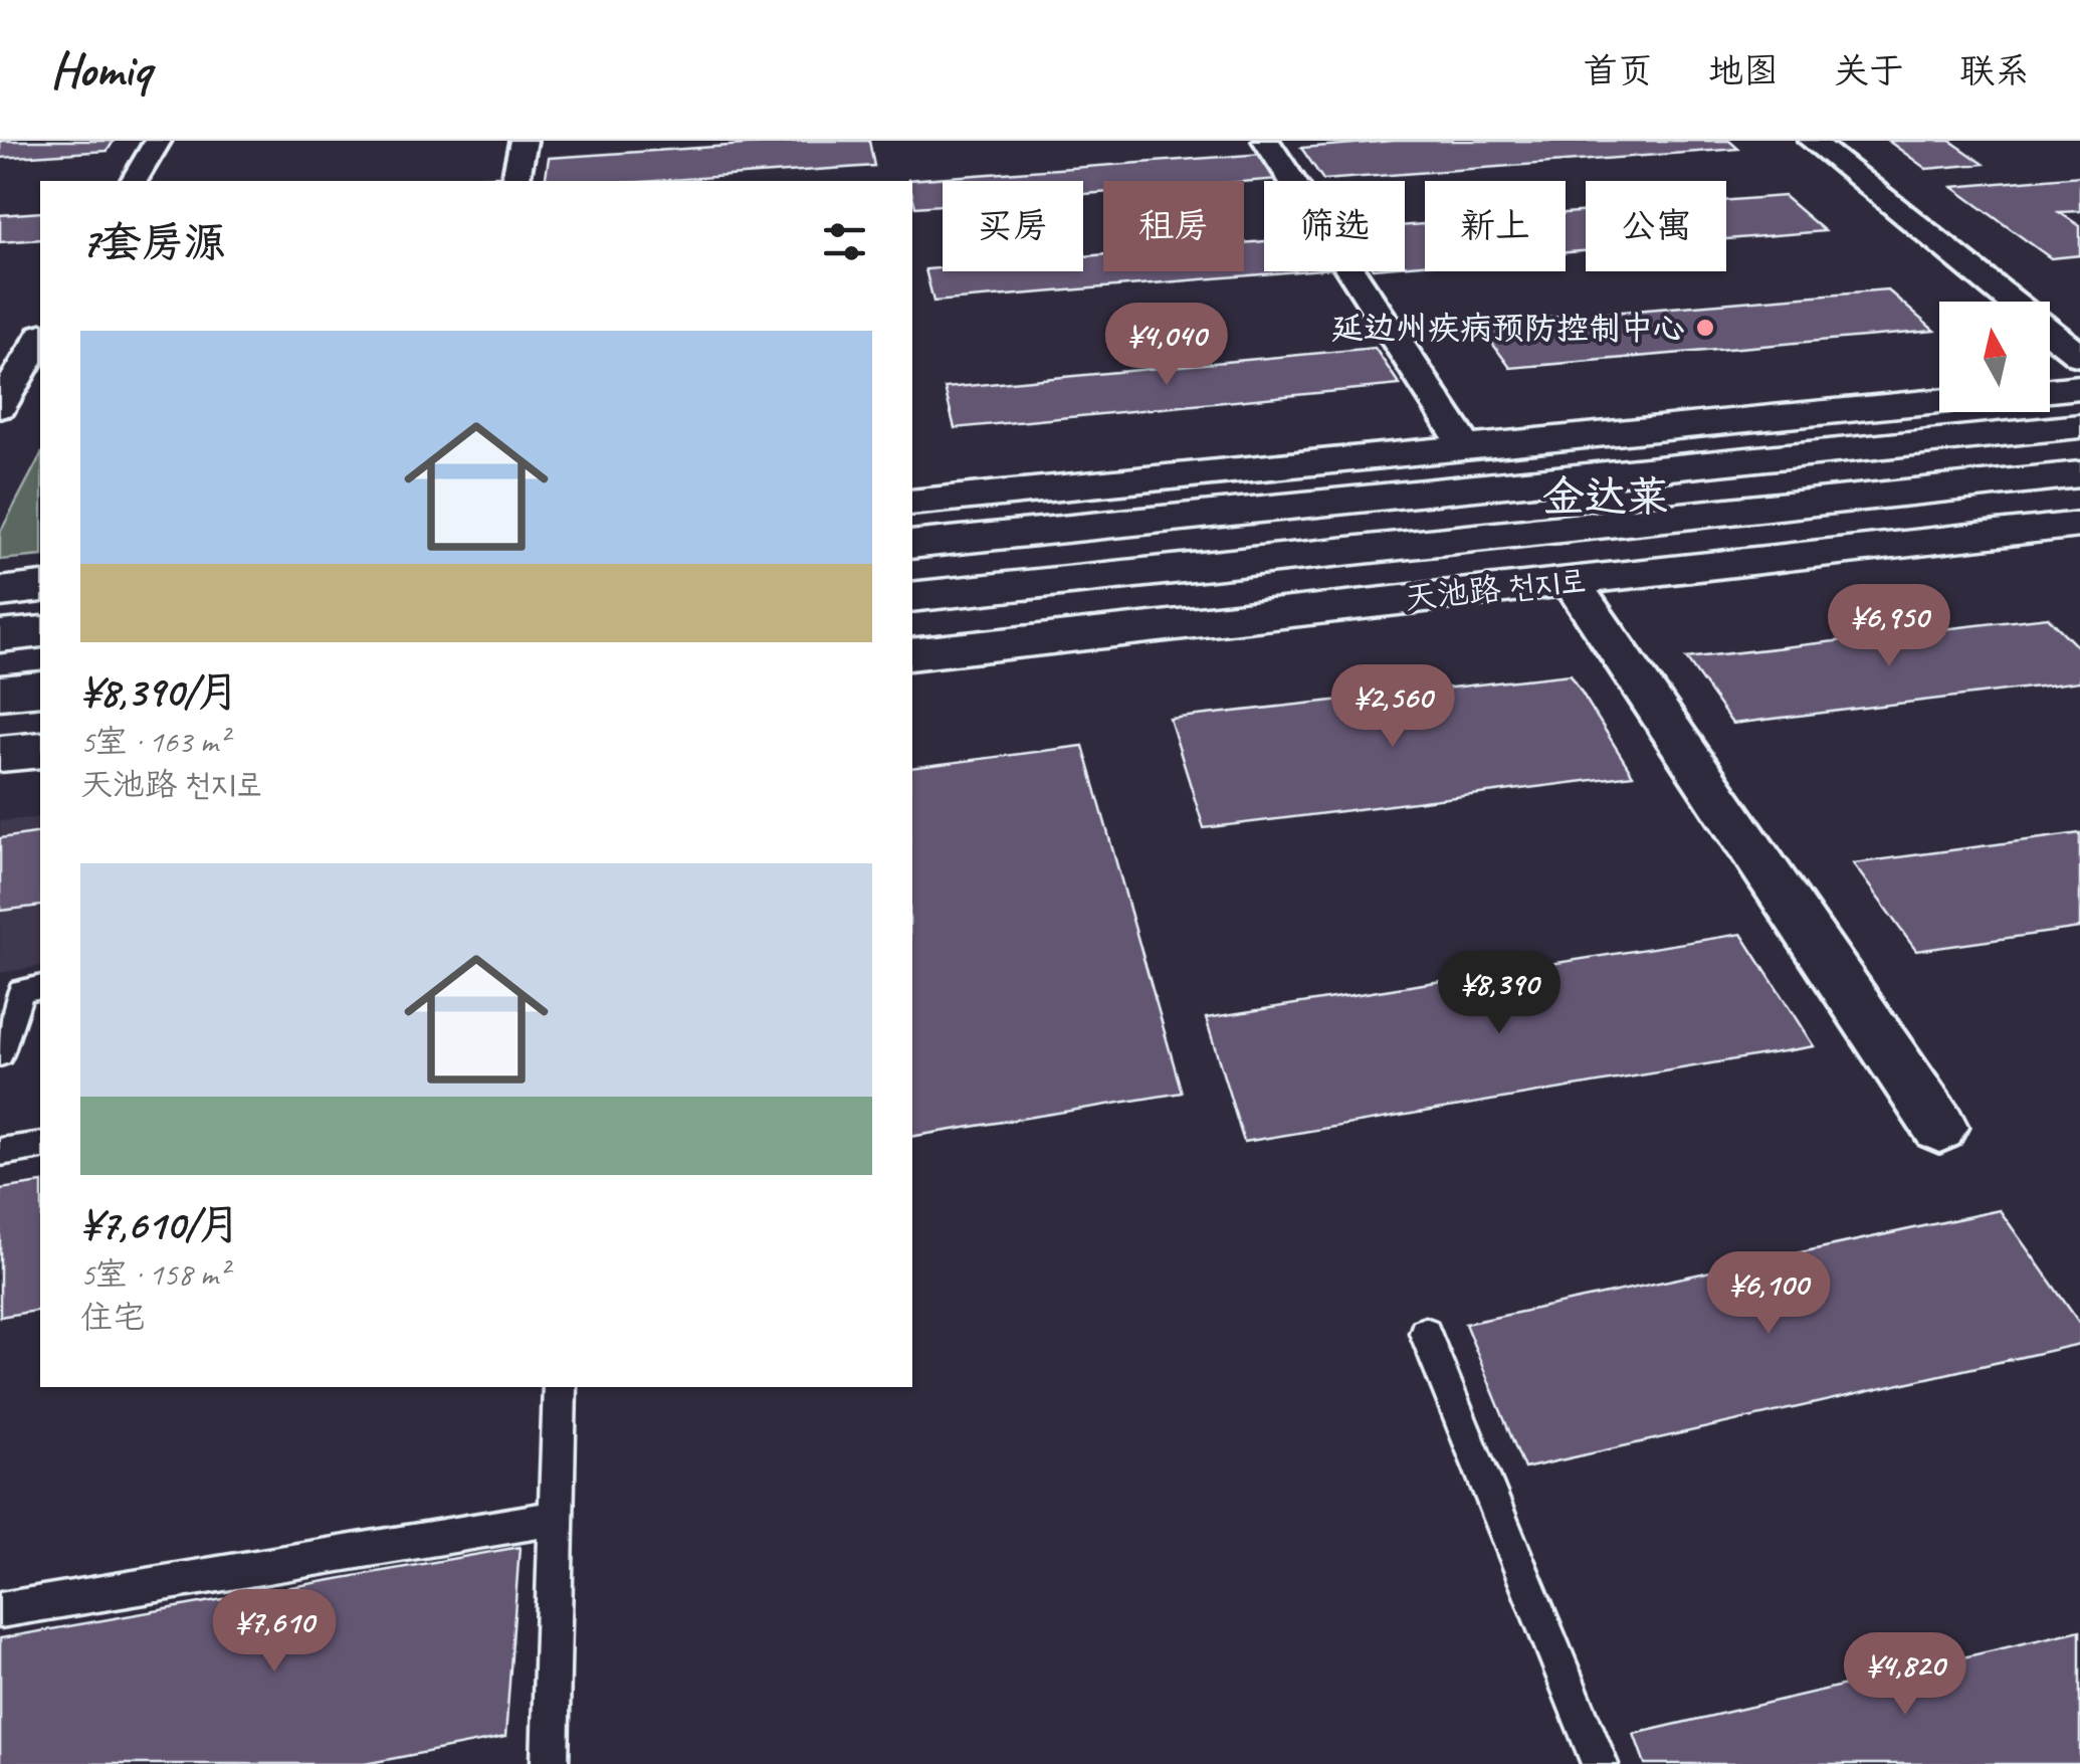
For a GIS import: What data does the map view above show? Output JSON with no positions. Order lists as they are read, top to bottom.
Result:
{
  "streets": {
    "main road": ["天池路 천지로"]
  },
  "districts": ["金达莱"],
  "places": ["延边州疾病预防控制中心"],
  "north": "top",
  "page": {
    "header": "Homiq",
    "nav": [
      "首页",
      "地图",
      "关于",
      "联系"
    ],
    "chip": [
      "买房",
      "租房",
      "筛选",
      "新上",
      "公寓"
    ],
    "heading": "7套房源",
    "list": [
      {
        "name": "¥8,390/月",
        "note": "5室 · 163 m² · 天池路 천지로"
      },
      {
        "name": "¥7,610/月",
        "note": "5室 · 158 m² · 住宅"
      }
    ],
    "price": [
      "¥4,040",
      "¥6,950",
      "¥2,560",
      "¥8,390",
      "¥6,100",
      "¥7,610",
      "¥4,820"
    ]
  }
}
